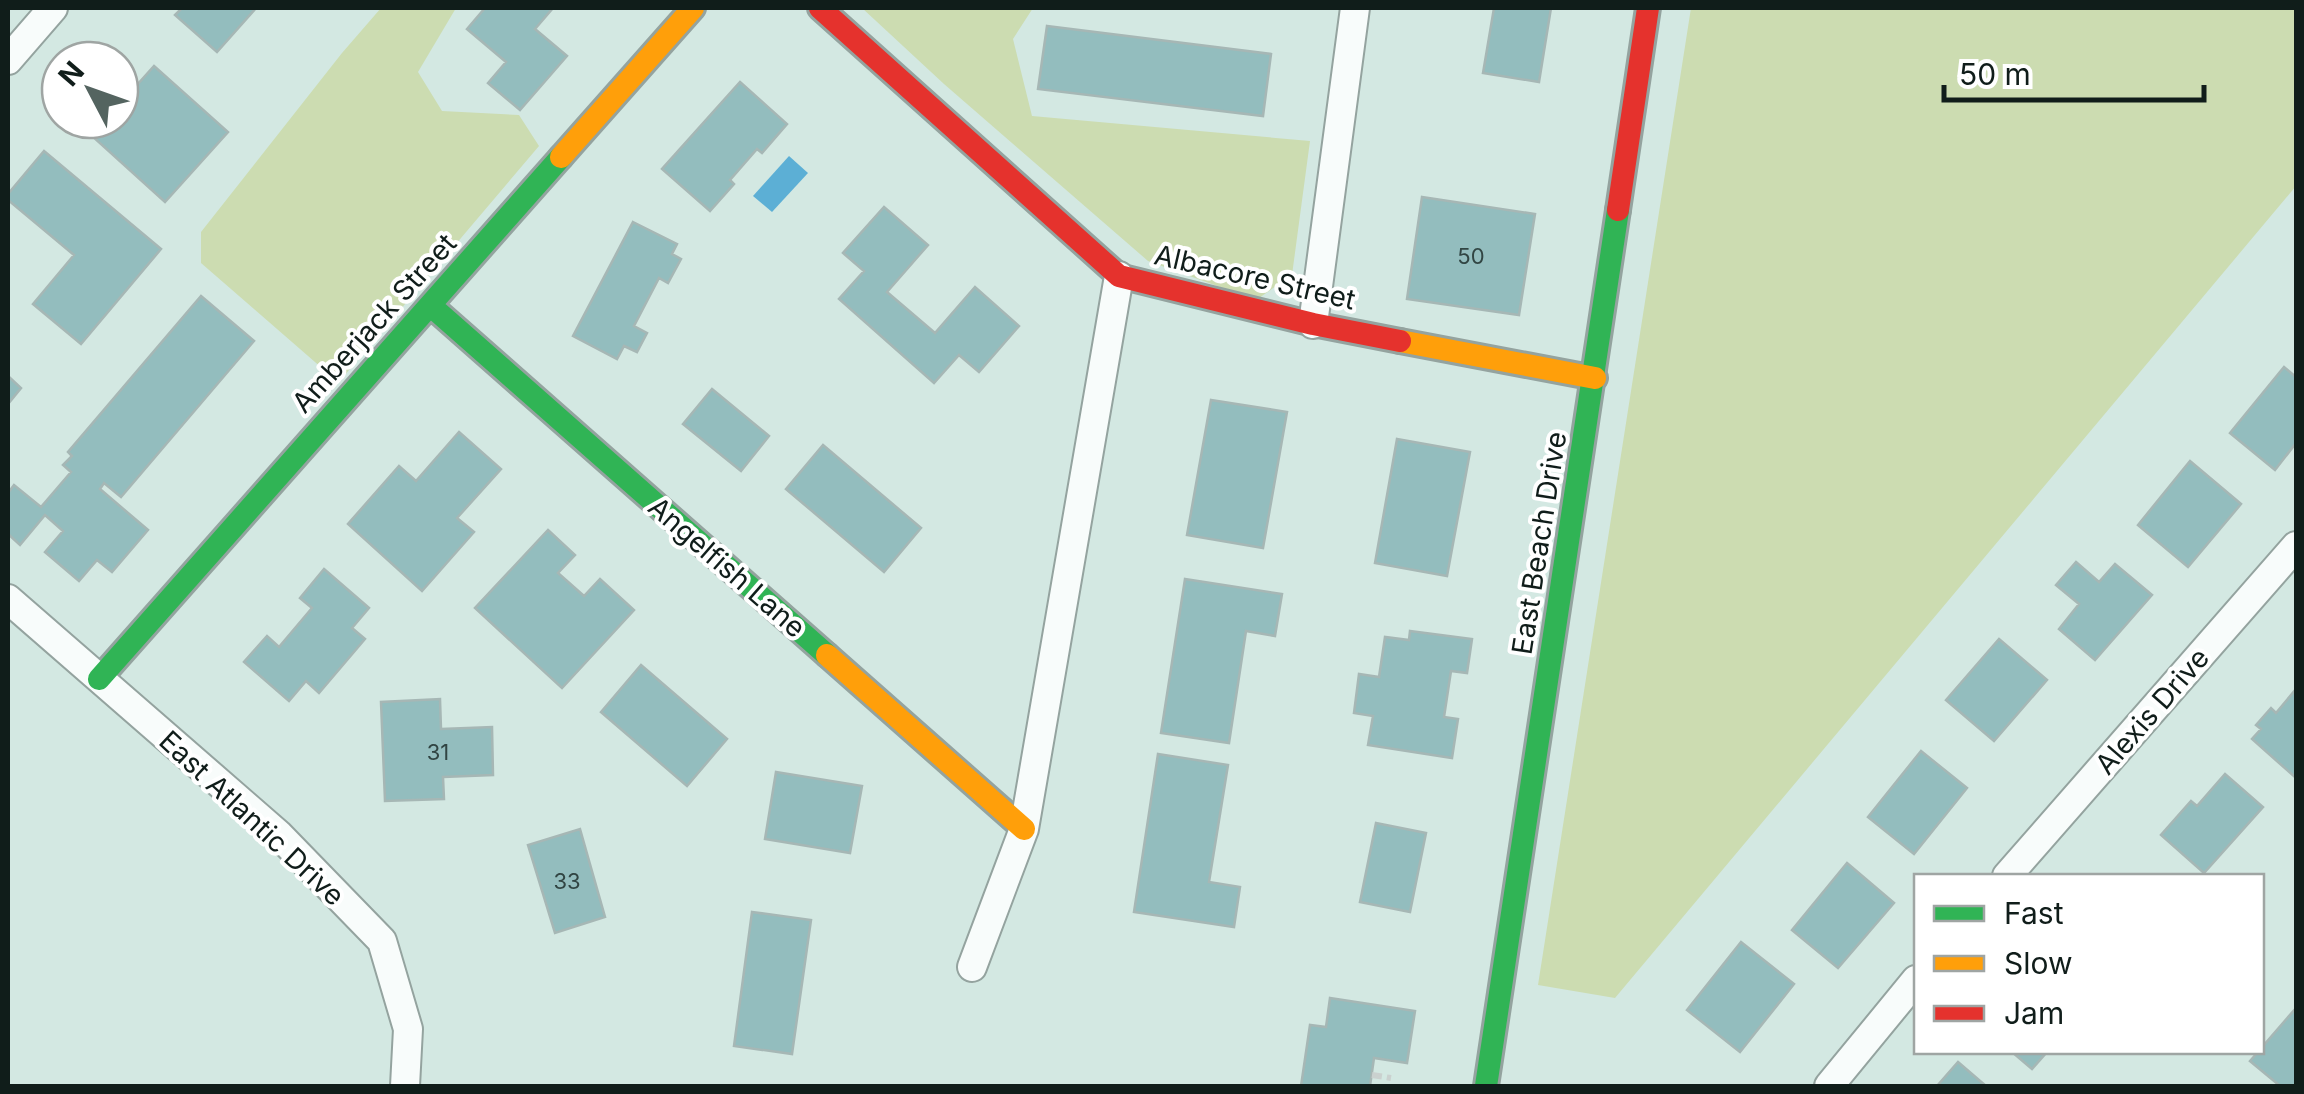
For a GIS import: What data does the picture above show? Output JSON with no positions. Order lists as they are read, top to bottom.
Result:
{
  "streets": {
    "street": [
      "Albacore Street",
      "Amberjack Street",
      "East Beach Drive",
      "Angelfish Lane",
      "Alexis Drive",
      "East Atlantic Drive"
    ]
  },
  "crossings": [
    ["Albacore Street", "East Beach Drive"],
    ["Amberjack Street", "Angelfish Lane"],
    ["Amberjack Street", "East Atlantic Drive"]
  ],
  "house_numbers": ["50", "31", "33"],
  "legend": ["Fast", "Slow", "Jam"],
  "scale_bar": "50 m",
  "north": "top left"
}
